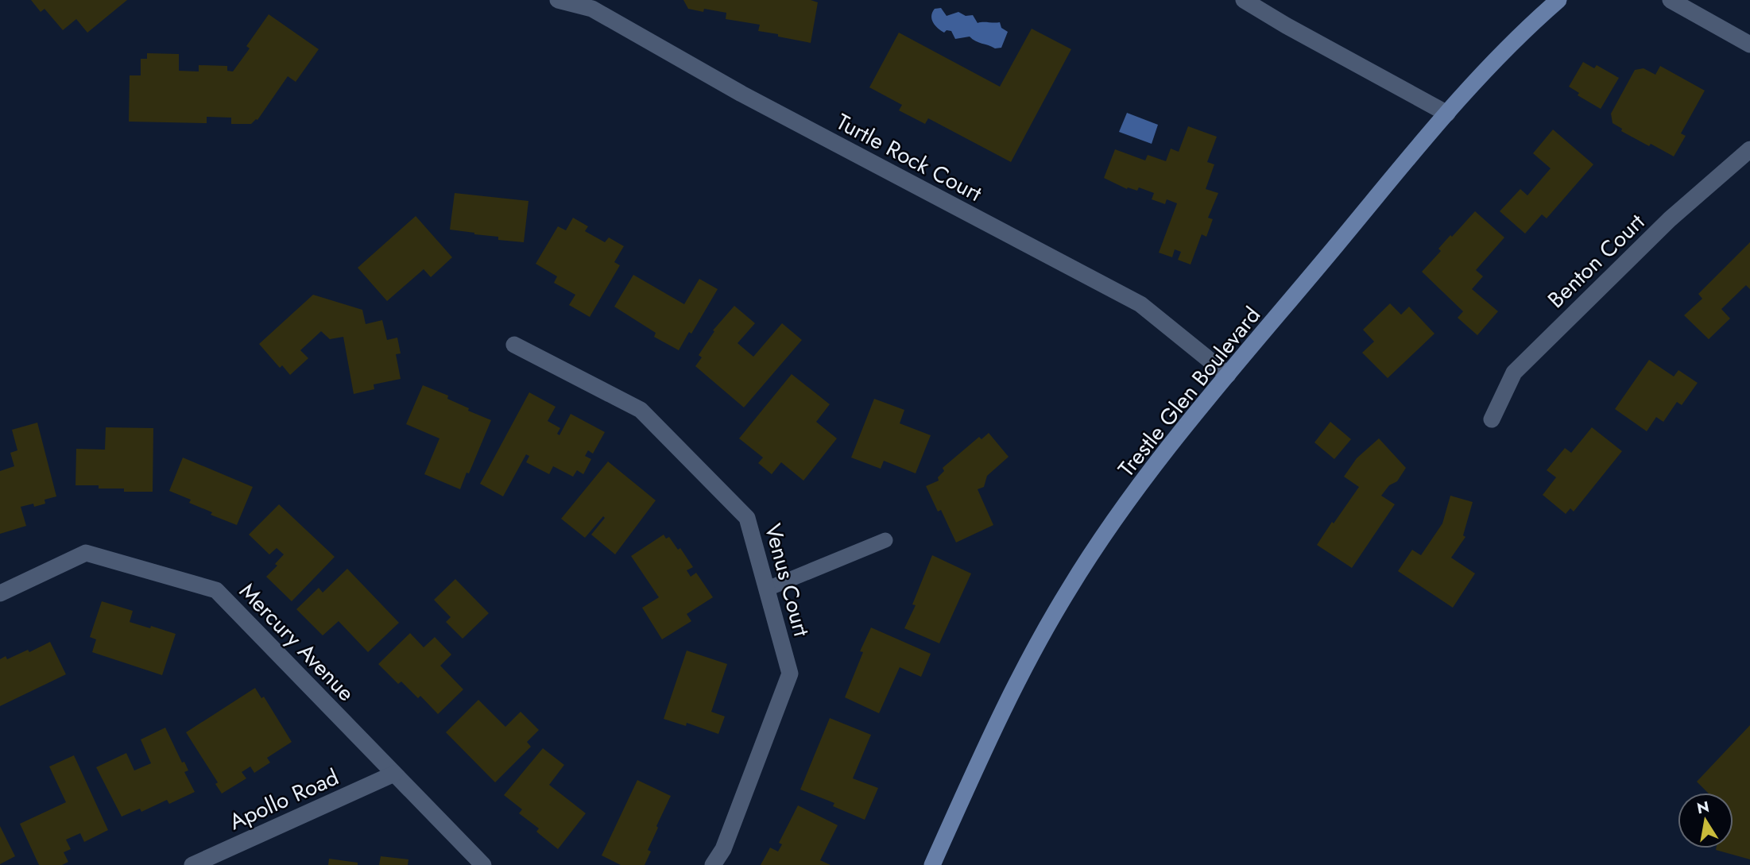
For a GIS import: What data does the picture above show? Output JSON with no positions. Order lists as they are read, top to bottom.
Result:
{
  "streets": {
    "street": [
      "Turtle Rock Court",
      "Benton Court",
      "Trestle Glen Boulevard",
      "Venus Court",
      "Mercury Avenue",
      "Apollo Road"
    ]
  },
  "crossings": [
    ["Turtle Rock Court", "Trestle Glen Boulevard"],
    ["Mercury Avenue", "Apollo Road"]
  ],
  "north": "top"
}
